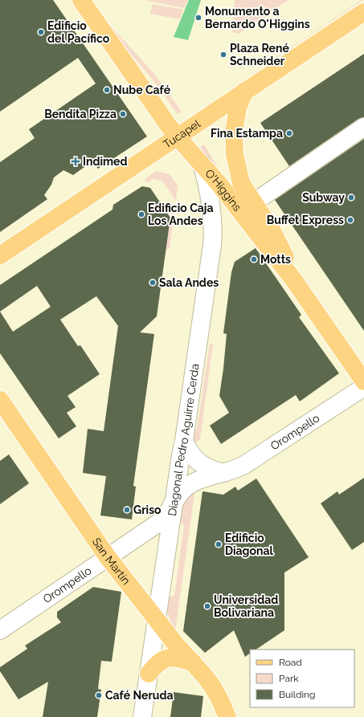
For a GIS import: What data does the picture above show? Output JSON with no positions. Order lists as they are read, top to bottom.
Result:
{
  "streets": {
    "main road": ["Tucapel", "O'Higgins", "San Martín"],
    "street": ["Orompello", "Diagonal Pedro Aguirre Cerda"]
  },
  "crossings": [
    ["Tucapel", "O'Higgins"],
    ["O'Higgins", "Diagonal Pedro Aguirre Cerda"],
    ["Orompello", "Diagonal Pedro Aguirre Cerda"],
    ["Orompello", "San Martín"],
    ["Diagonal Pedro Aguirre Cerda", "San Martín"]
  ],
  "places": {
    "other": [
      "Monumento a Bernardo O'Higgins",
      "Edificio del Pacífico",
      "Plaza René Schneider",
      "Nube Café",
      "Bendita Pizza",
      "Fina Estampa",
      "Subway",
      "Edificio Caja Los Andes",
      "Buffet Express",
      "Motts",
      "Sala Andes",
      "Griso",
      "Edificio Diagonal",
      "Universidad Bolivariana",
      "Café Neruda"
    ],
    "health": ["Indimed"]
  },
  "legend": ["Road", "Park", "Building"]
}
